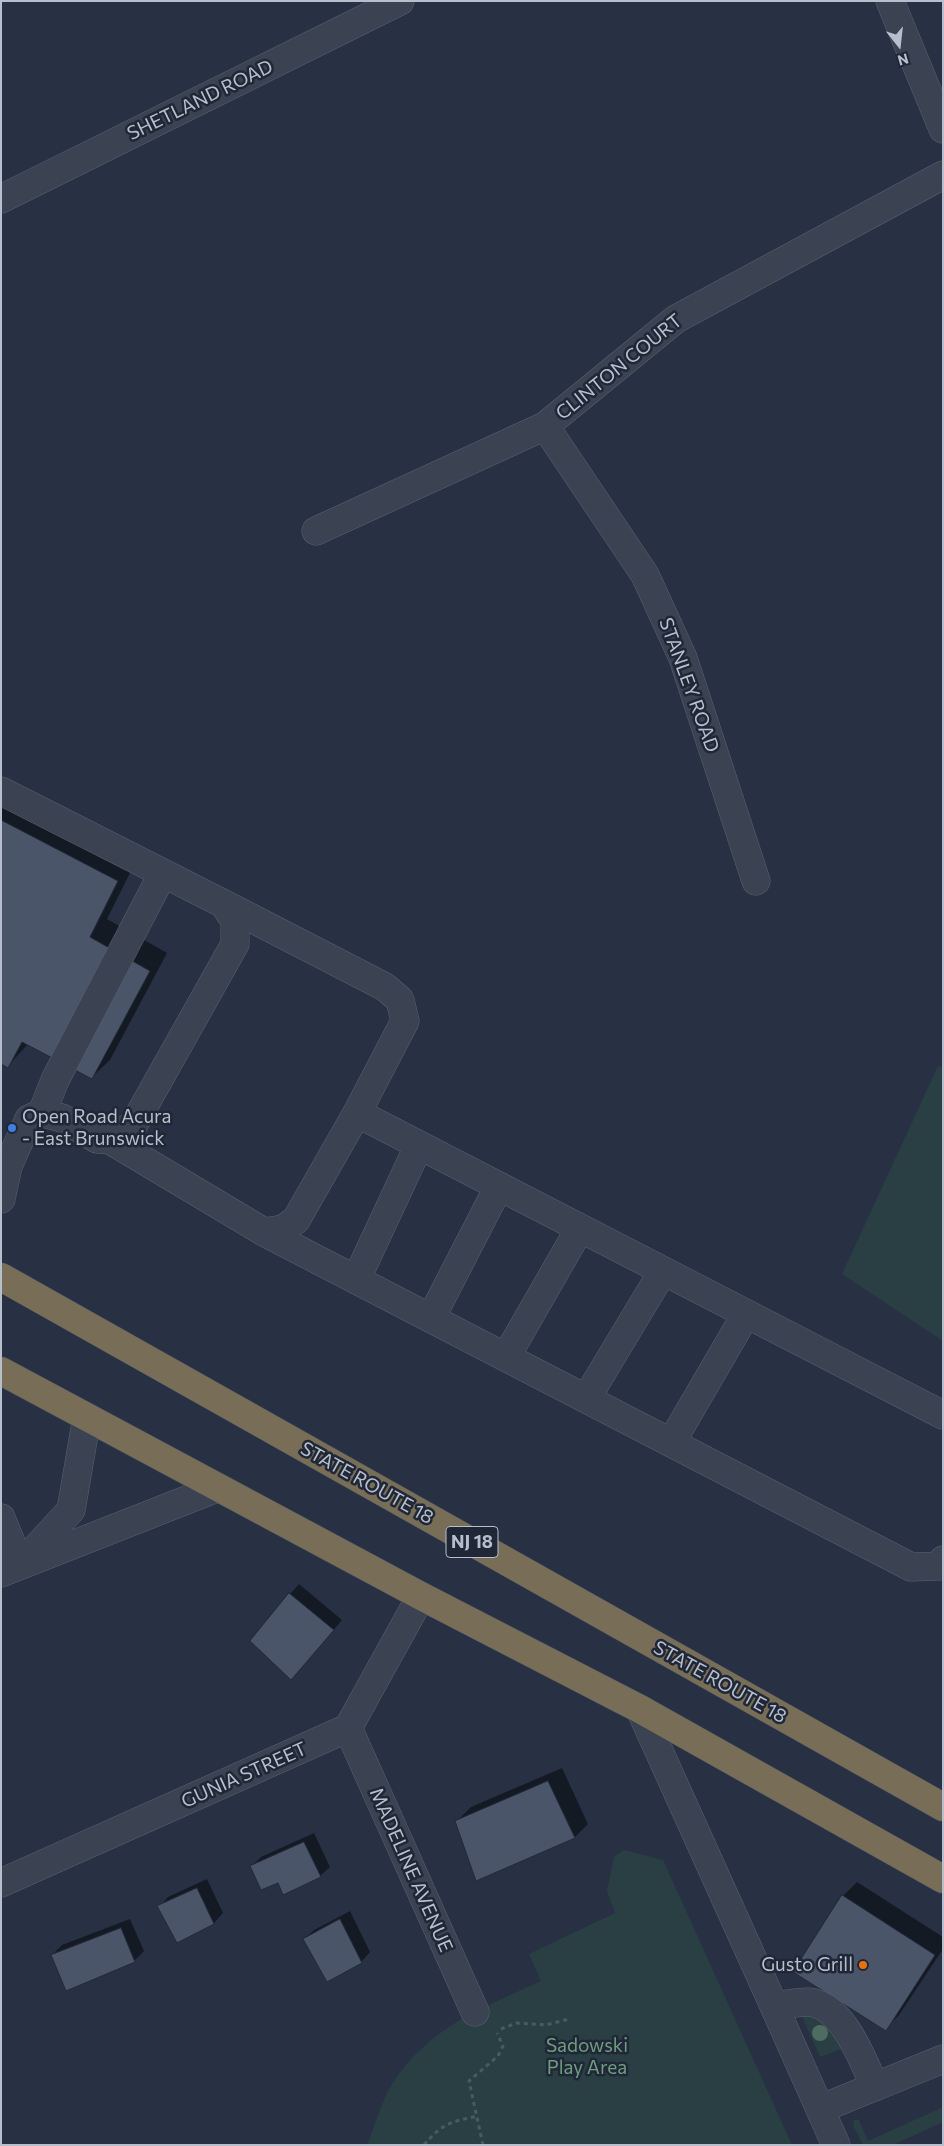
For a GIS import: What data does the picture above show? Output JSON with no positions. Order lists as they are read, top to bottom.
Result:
{
  "streets": {
    "highway": ["STATE ROUTE 18", "NJ 18"],
    "street": [
      "SHETLAND ROAD",
      "CLINTON COURT",
      "STANLEY ROAD",
      "GUNIA STREET",
      "MADELINE AVENUE"
    ]
  },
  "crossings": [
    ["CLINTON COURT", "STANLEY ROAD"],
    ["GUNIA STREET", "MADELINE AVENUE"]
  ],
  "parks": ["Sadowski Play Area"],
  "places": ["Open Road Acura - East Brunswick", "Gusto Grill"],
  "north": "bottom"
}
